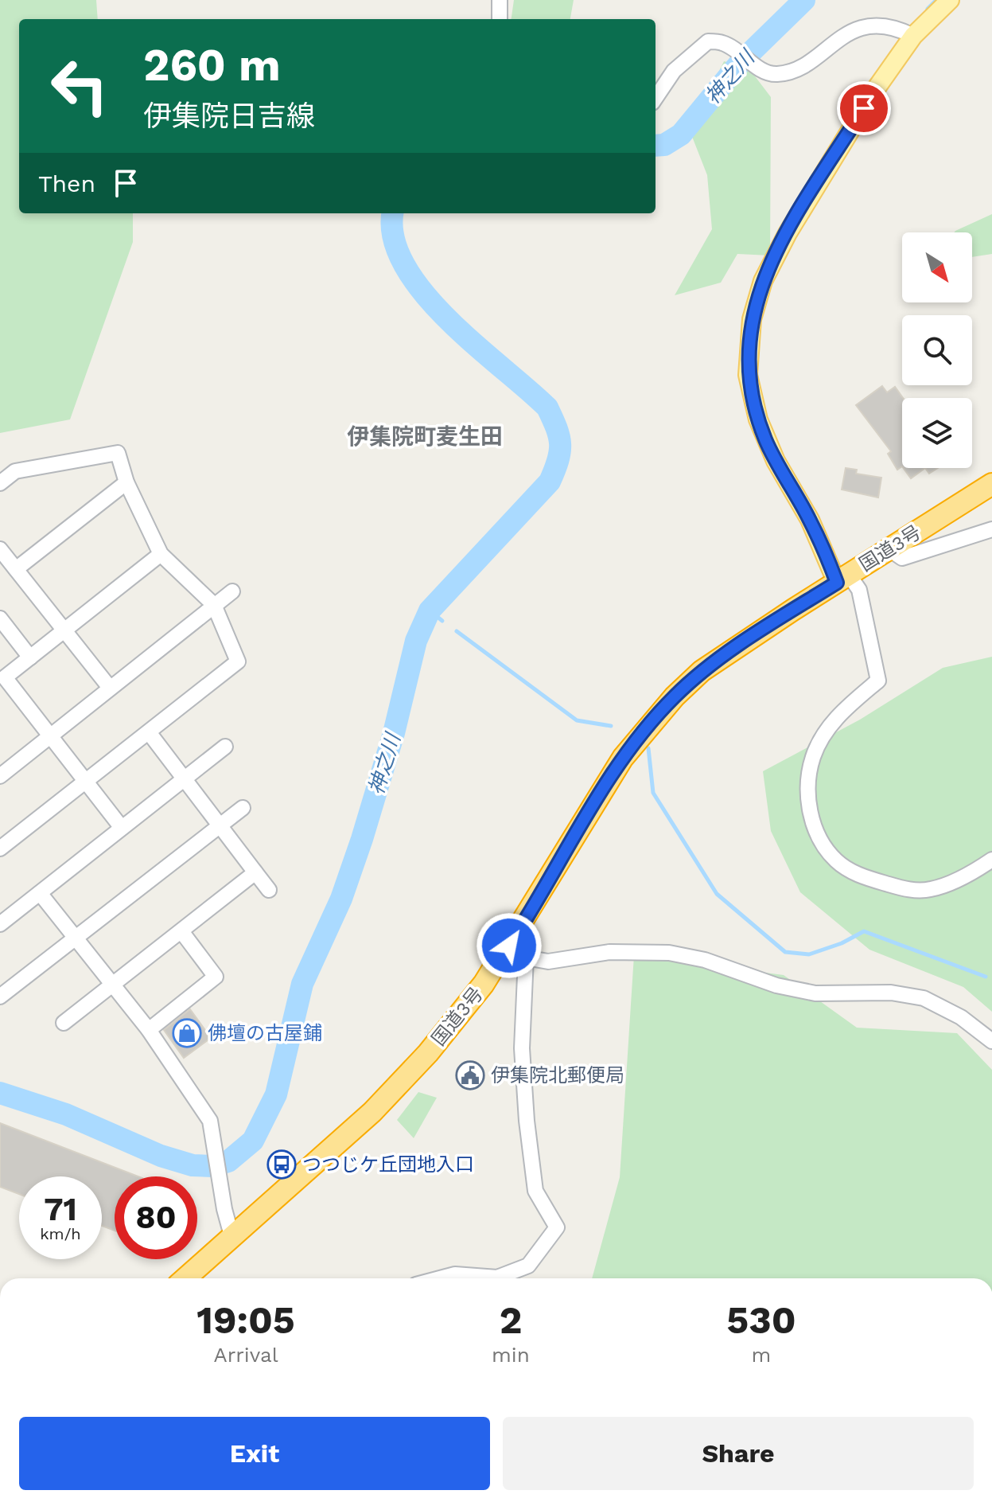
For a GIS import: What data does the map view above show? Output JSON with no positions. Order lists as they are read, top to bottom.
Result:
{
  "streets": {
    "highway": ["国道3号"]
  },
  "districts": ["伊集院町麦生田"],
  "water": ["神之川"],
  "places": {
    "shop": ["佛壇の古屋鋪"],
    "public building": ["伊集院北郵便局"],
    "bus stop": ["つつじケ丘団地入口"]
  },
  "north": "bottom right",
  "page": {
    "turn": ["260 m", "伊集院日吉線"],
    "then": "Then",
    "speed": "71 km/h",
    "limit": "80",
    "eta": [
      "19:05",
      "Arrival",
      "2",
      "min",
      "530",
      "m"
    ],
    "buttons": ["Exit", "Share"]
  }
}
